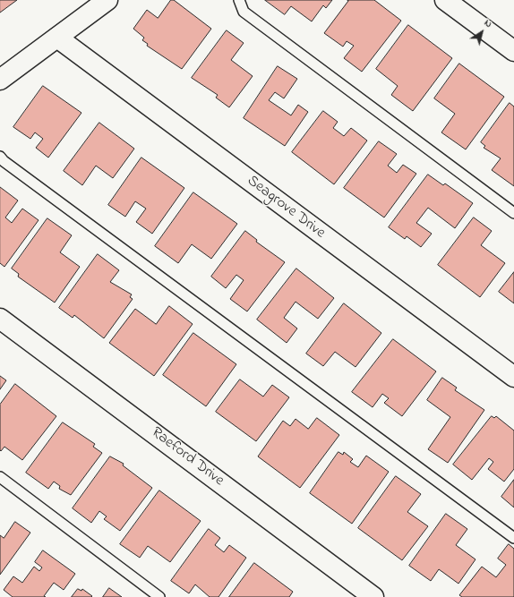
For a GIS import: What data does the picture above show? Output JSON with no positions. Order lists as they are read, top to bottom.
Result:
{
  "streets": {
    "street": ["Seagrove Drive", "Raeford Drive"]
  },
  "north": "top right"
}
